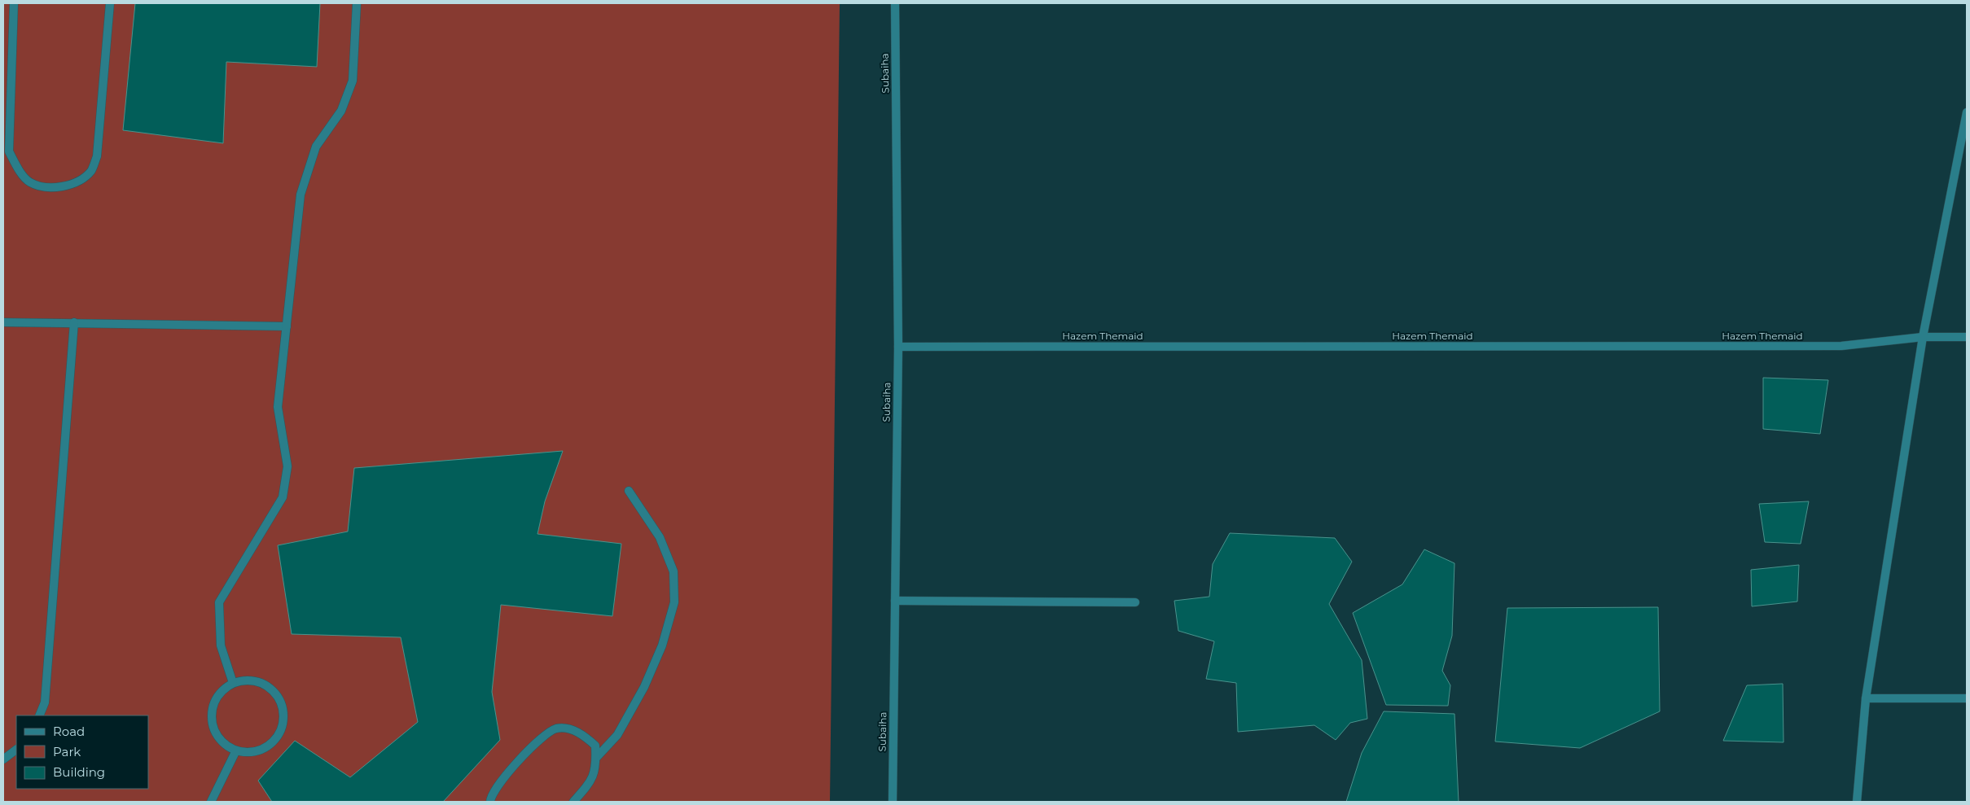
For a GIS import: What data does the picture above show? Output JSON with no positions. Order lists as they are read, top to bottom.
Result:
{
  "streets": {
    "street": ["Subaiha", "Hazem Themaid"]
  },
  "crossings": [
    ["Subaiha", "Hazem Themaid"]
  ],
  "legend": ["Road", "Park", "Building"]
}
